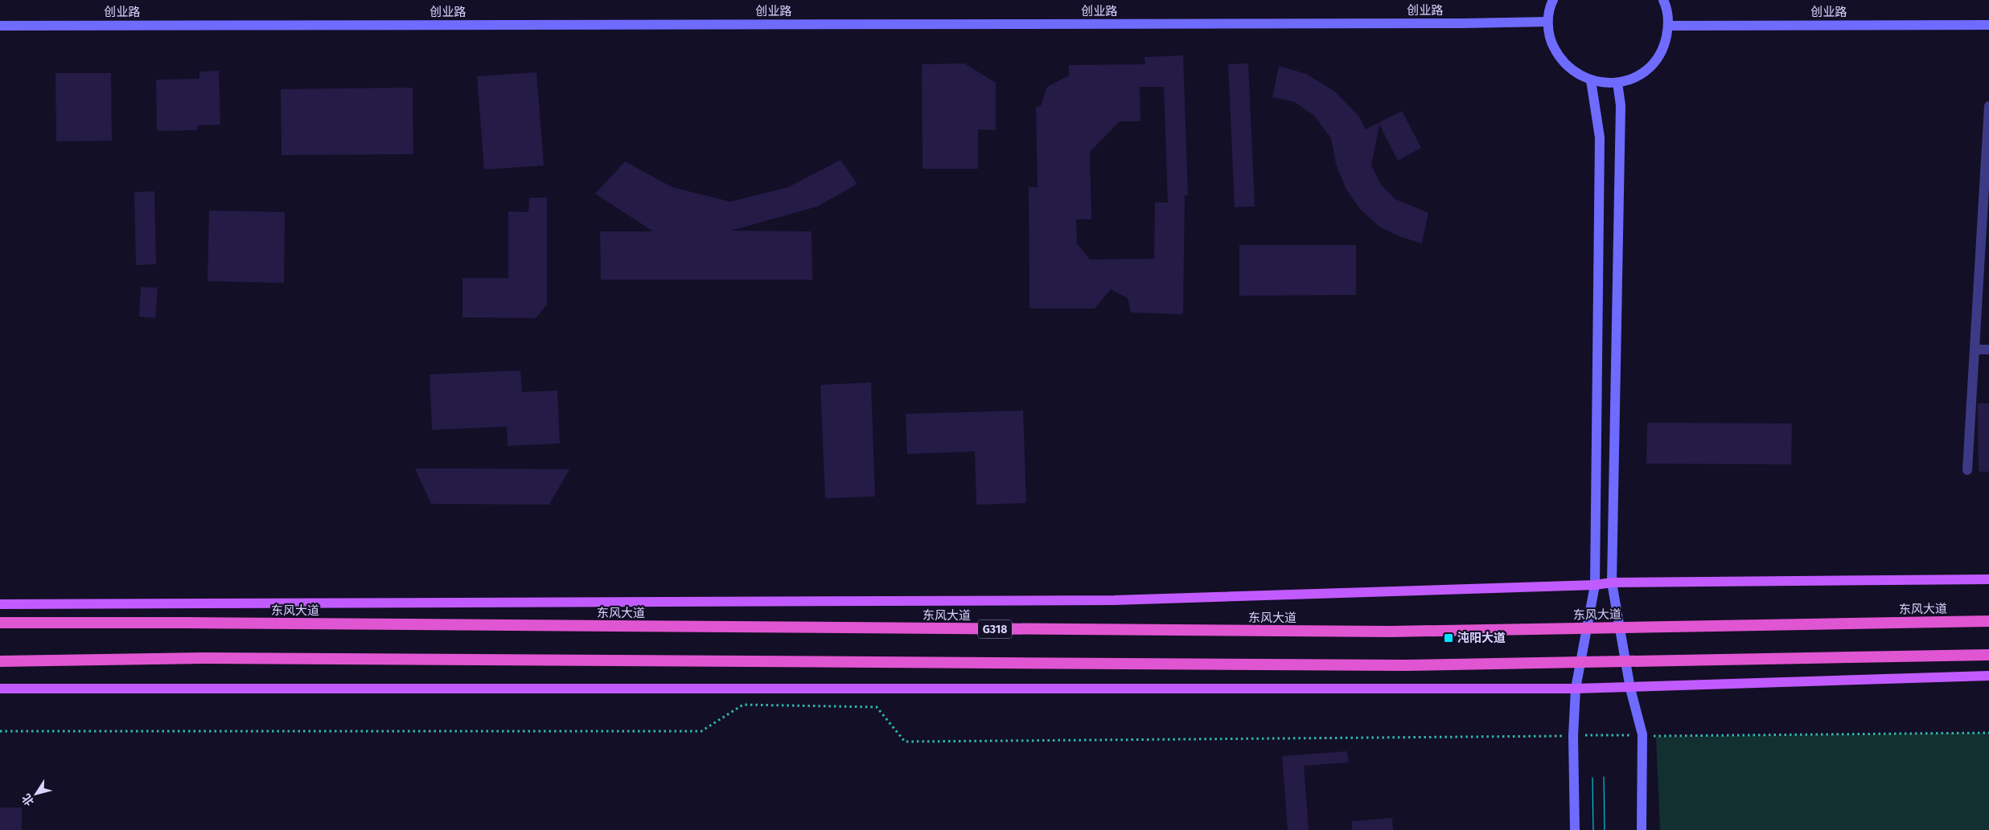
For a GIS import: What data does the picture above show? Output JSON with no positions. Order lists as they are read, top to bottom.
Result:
{
  "streets": {
    "highway": ["东风大道", "G318"],
    "main road": ["创业路"]
  },
  "places": {
    "transit": ["沌阳大道"]
  },
  "north": "bottom left"
}
